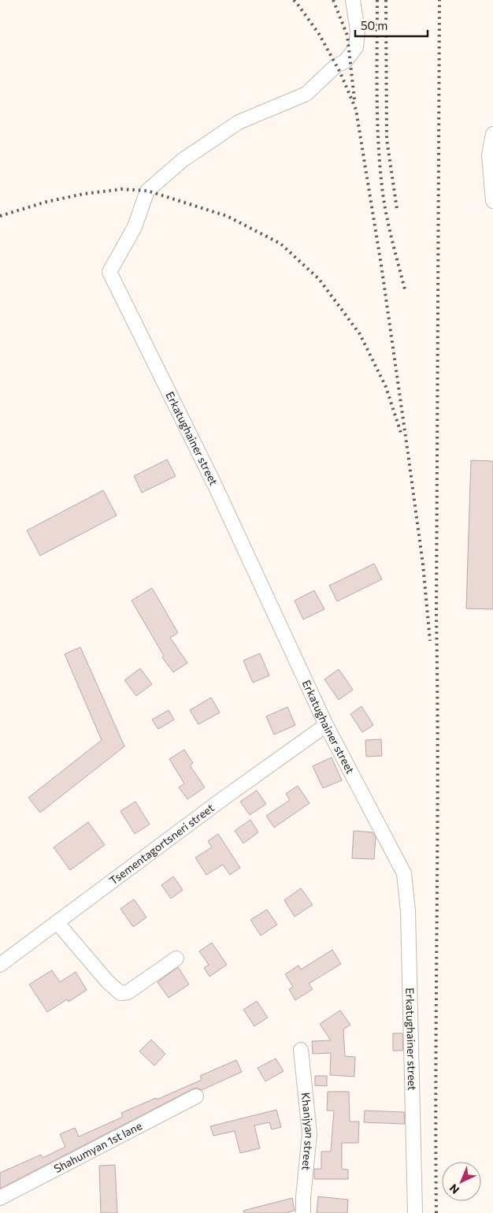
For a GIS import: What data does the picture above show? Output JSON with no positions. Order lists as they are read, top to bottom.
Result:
{
  "streets": {
    "street": [
      "Erkatughainer street",
      "Tsementagortsneri street",
      "Khanjyan street",
      "Shahumyan 1st lane"
    ]
  },
  "crossings": [
    ["Erkatughainer street", "Tsementagortsneri street"]
  ],
  "scale_bar": "50 m",
  "north": "bottom left"
}
